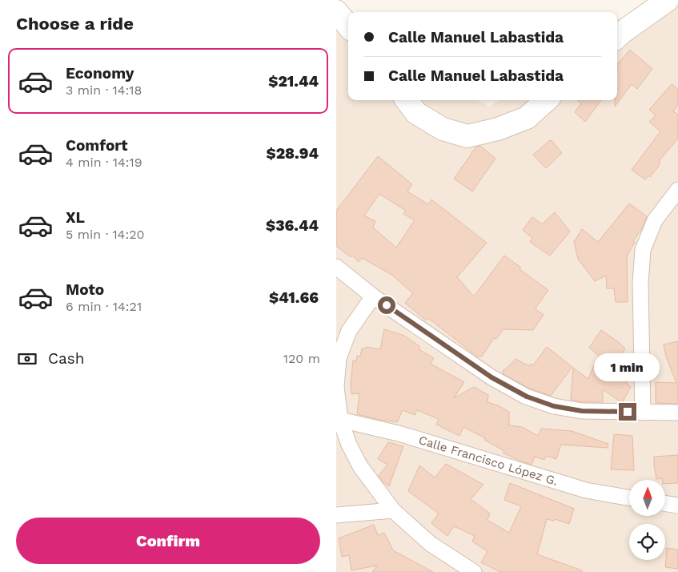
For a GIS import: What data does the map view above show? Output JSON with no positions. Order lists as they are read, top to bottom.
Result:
{
  "streets": {
    "street": ["Calle Francisco López G."]
  },
  "north": "top",
  "page": {
    "heading": "Choose a ride",
    "banner": ["Calle Manuel Labastida", "Calle Manuel Labastida"],
    "list": [
      {
        "name": "Economy",
        "note": "3 min · 14:18",
        "value": "$21.44"
      },
      {
        "name": "Comfort",
        "note": "4 min · 14:19",
        "value": "$28.94"
      },
      {
        "name": "XL",
        "note": "5 min · 14:20",
        "value": "$36.44"
      },
      {
        "name": "Moto",
        "note": "6 min · 14:21",
        "value": "$41.66"
      }
    ],
    "pay": ["Cash", "120 m"],
    "bubble": "1 min",
    "buttons": "Confirm"
  }
}
